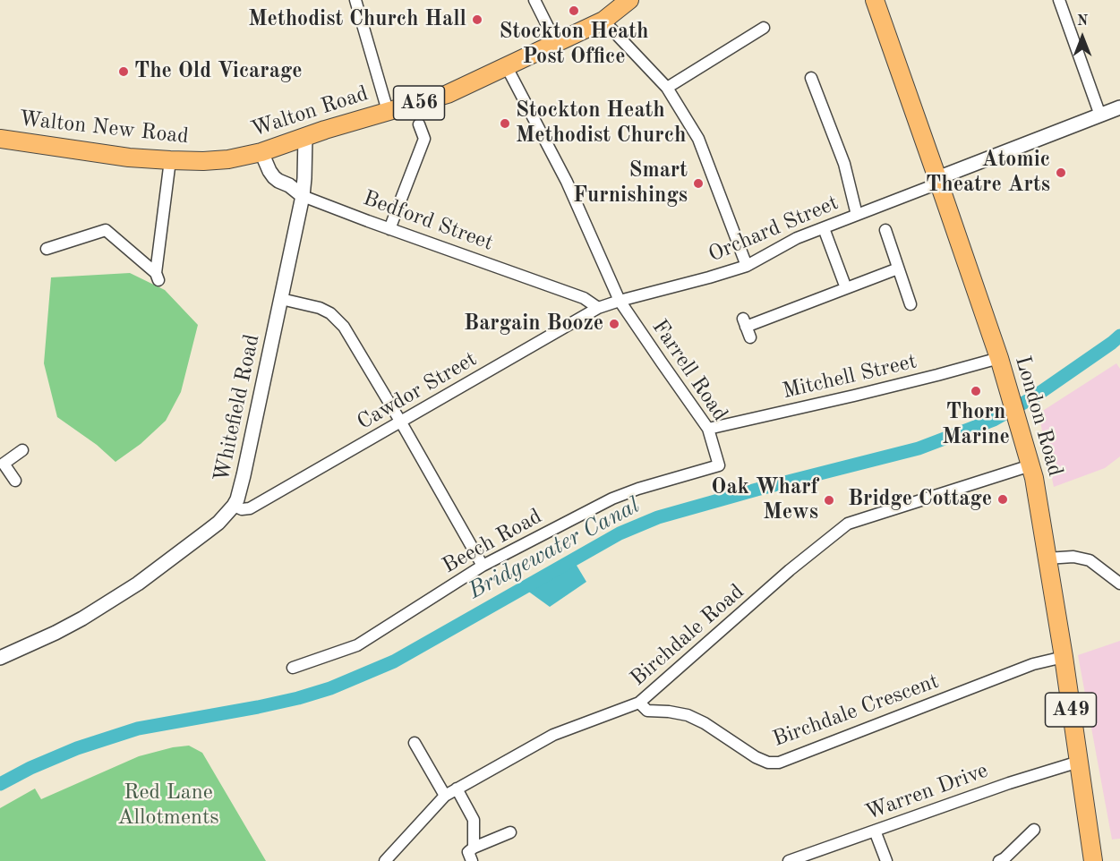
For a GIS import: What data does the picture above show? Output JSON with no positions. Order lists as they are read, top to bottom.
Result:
{
  "streets": {
    "main road": [
      "A56",
      "Walton Road",
      "Walton New Road",
      "London Road",
      "A49"
    ],
    "street": [
      "Bedford Street",
      "Orchard Street",
      "Farrell Road",
      "Mitchell Street",
      "Cawdor Street",
      "Whitefield Road",
      "Beech Road",
      "Birchdale Road",
      "Birchdale Crescent",
      "Warren Drive"
    ]
  },
  "crossings": [
    ["Walton Road", "Walton New Road"],
    ["Walton Road", "Bedford Street"],
    ["Walton Road", "Farrell Road"],
    ["Walton Road", "Whitefield Road"],
    ["Bedford Street", "Cawdor Street"],
    ["Bedford Street", "Whitefield Road"],
    ["Orchard Street", "Farrell Road"],
    ["Orchard Street", "Cawdor Street"],
    ["Orchard Street", "London Road"],
    ["Farrell Road", "Mitchell Street"],
    ["Farrell Road", "Cawdor Street"],
    ["Farrell Road", "Beech Road"],
    ["Mitchell Street", "London Road"],
    ["Cawdor Street", "Whitefield Road"],
    ["London Road", "Birchdale Road"],
    ["London Road", "Birchdale Crescent"],
    ["London Road", "Warren Drive"],
    ["Birchdale Road", "Birchdale Crescent"]
  ],
  "water": ["Bridgewater Canal"],
  "parks": ["Red Lane Allotments"],
  "places": [
    "Stockton Heath Post Office",
    "Methodist Church Hall",
    "The Old Vicarage",
    "Stockton Heath Methodist Church",
    "Atomic Theatre Arts",
    "Smart Furnishings",
    "Bargain Booze",
    "Thorn Marine",
    "Bridge Cottage",
    "Oak Wharf Mews"
  ],
  "north": "top"
}
